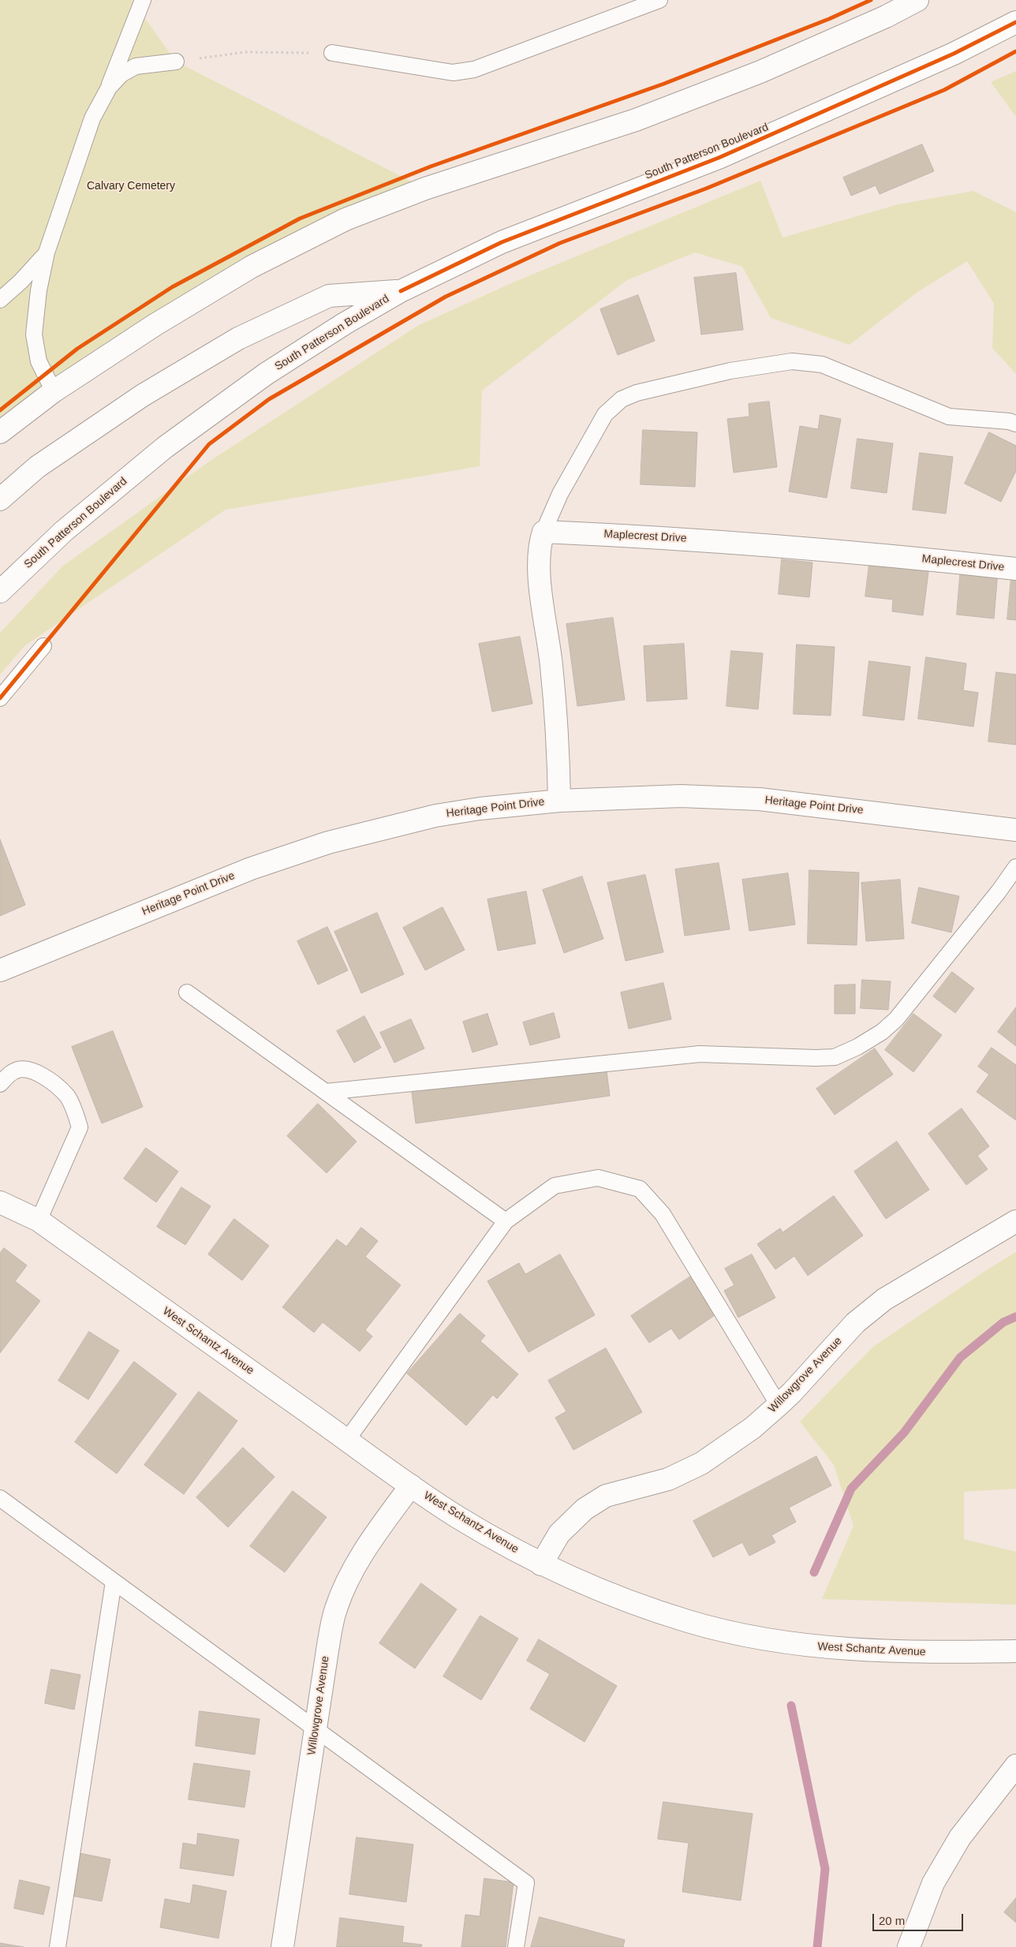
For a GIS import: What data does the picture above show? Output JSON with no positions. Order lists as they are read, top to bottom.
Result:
{
  "streets": {
    "main road": [
      "South Patterson Boulevard",
      "Maplecrest Drive",
      "Heritage Point Drive",
      "West Schantz Avenue",
      "Willowgrove Avenue"
    ]
  },
  "crossings": [
    ["West Schantz Avenue", "Willowgrove Avenue"]
  ],
  "parks": ["Calvary Cemetery"],
  "scale_bar": "20 m"
}
